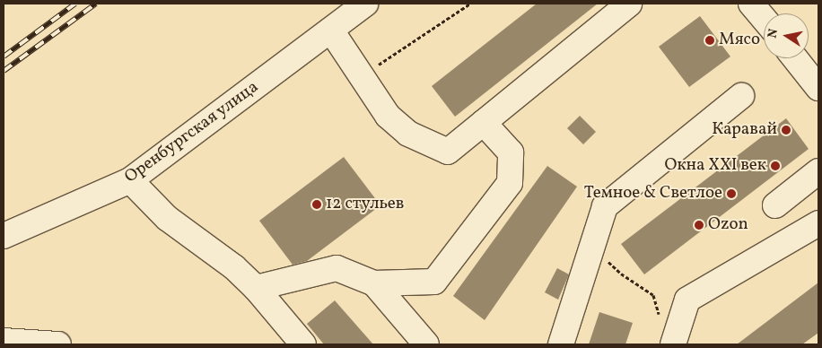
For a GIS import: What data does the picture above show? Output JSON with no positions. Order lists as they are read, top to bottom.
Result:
{
  "streets": {
    "street": ["Оренбургская улица"]
  },
  "places": [
    "Мясо",
    "Каравай",
    "Окна XXI век",
    "Темное & Светлое",
    "12 стульев",
    "Ozon"
  ],
  "north": "left"
}
